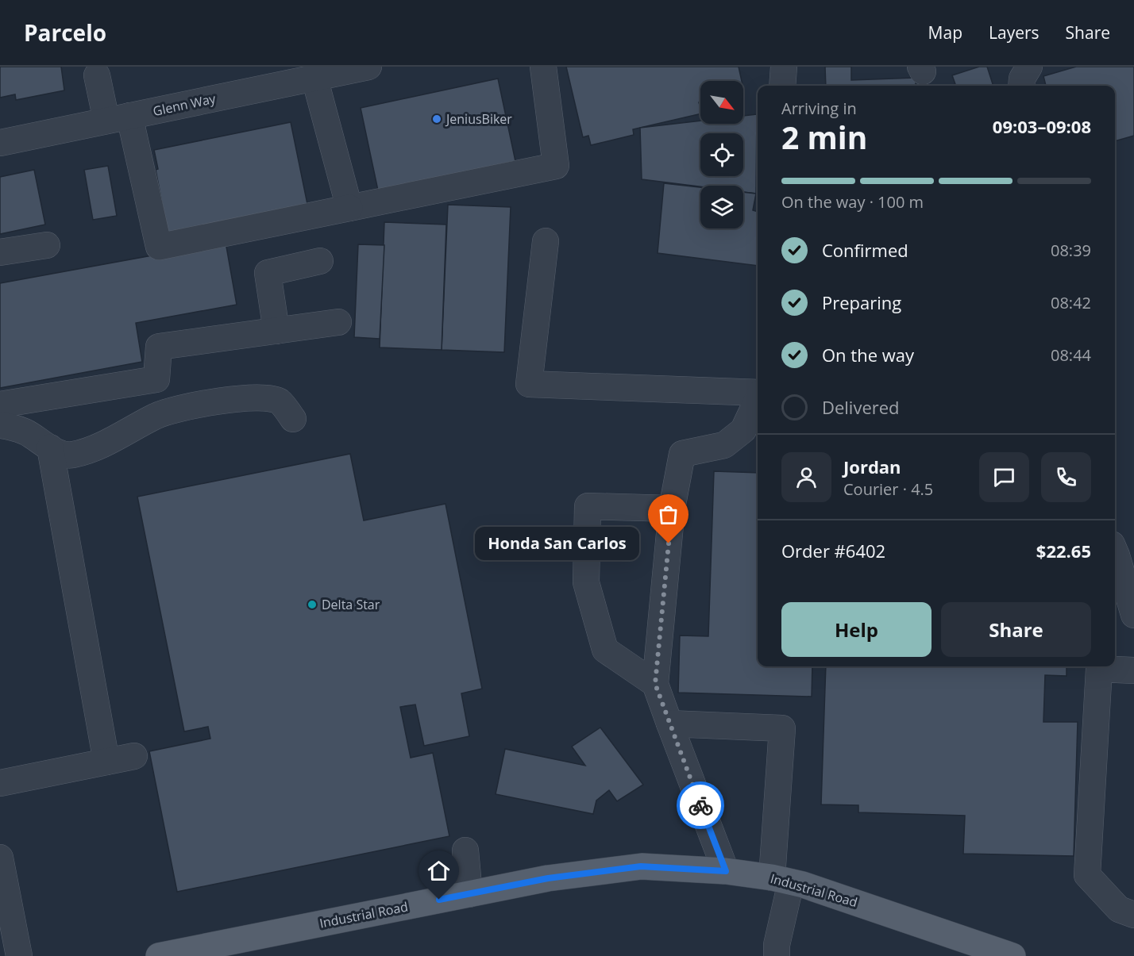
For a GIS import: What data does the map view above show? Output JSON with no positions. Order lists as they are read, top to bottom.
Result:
{
  "streets": {
    "main road": ["Industrial Road"],
    "street": ["Glenn Way"]
  },
  "places": ["JeniusBiker", "Honda San Carlos", "Delta Star"],
  "north": "bottom right",
  "page": {
    "header": "Parcelo",
    "nav": ["Map", "Layers", "Share"],
    "heading": ["2 min", "Arriving in", "09:03–09:08"],
    "panel": [
      "Jordan",
      "Courier · 4.5",
      "Order #6402",
      "$22.65"
    ],
    "bar": "On the way · 100 m",
    "list": [
      ["Confirmed", "08:39"],
      ["Preparing", "08:42"],
      ["On the way", "08:44"],
      "Delivered"
    ],
    "bubble": "Honda San Carlos",
    "buttons": ["Help", "Share"]
  }
}
